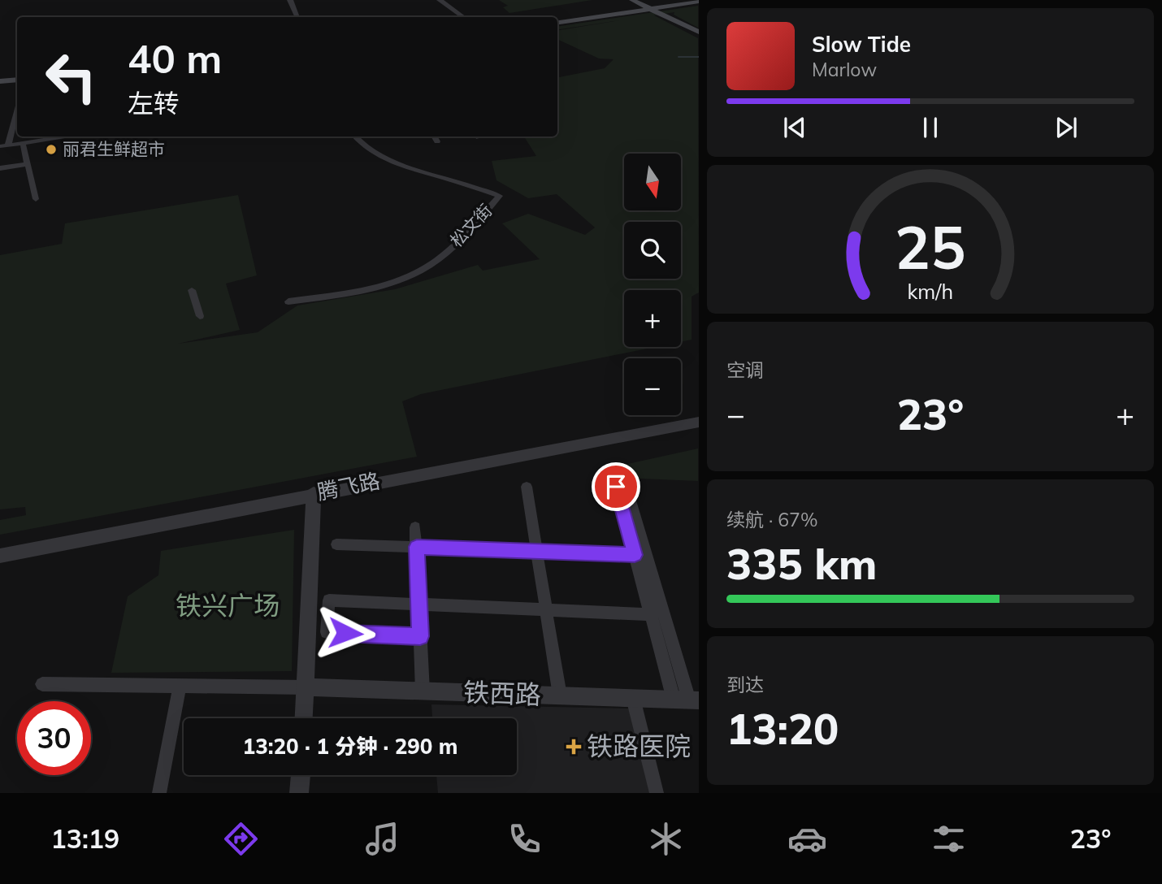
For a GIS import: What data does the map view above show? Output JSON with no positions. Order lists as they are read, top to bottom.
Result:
{
  "streets": {
    "street": ["松文街", "腾飞路", "铁西路"]
  },
  "parks": ["铁兴广场"],
  "places": {
    "other": ["丽君生鲜超市"],
    "health": ["铁路医院"]
  },
  "north": "bottom",
  "page": {
    "turn": ["40 m", "左转"],
    "song": ["Slow Tide", "Marlow"],
    "map_buttons": ["+", "−"],
    "tile": [
      "空调",
      ["续航 · 67%", "335 km"],
      ["到达", "13:20"]
    ],
    "heat": ["−", "23°", "+"],
    "limit": "30",
    "trip": "13:20 · 1 分钟 · 290 m",
    "tabs": ["13:19", "23°"],
    "gauge": ["25", "km/h"]
  }
}
